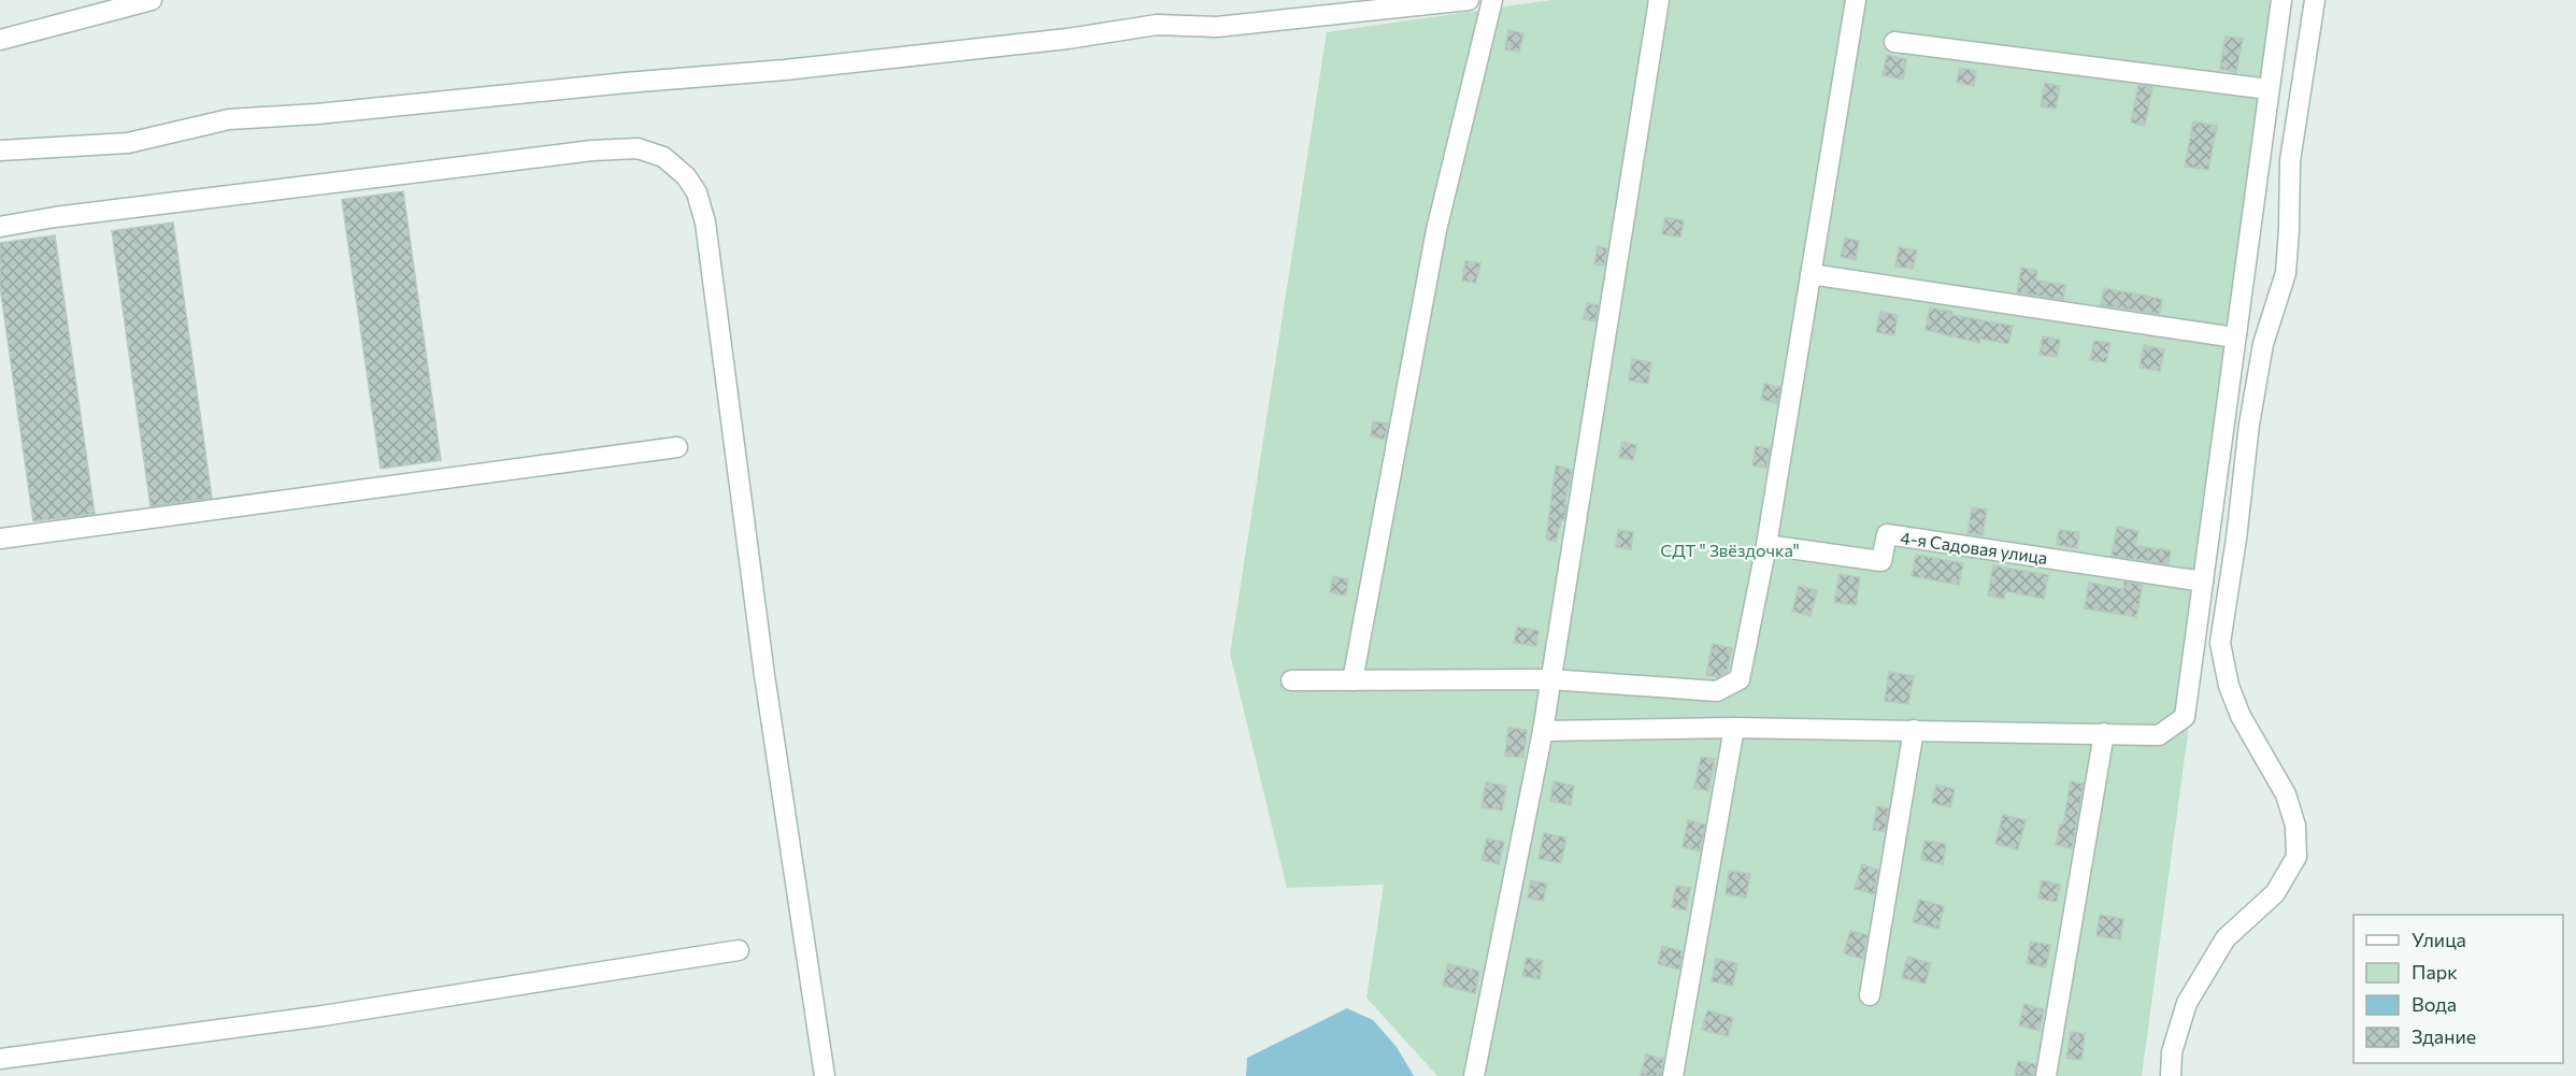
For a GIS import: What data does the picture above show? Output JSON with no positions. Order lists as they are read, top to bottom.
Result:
{
  "streets": {
    "street": ["4-я Садовая улица"]
  },
  "parks": ["СДТ \" Звёздочка\""],
  "legend": [
    "Улица",
    "Парк",
    "Вода",
    "Здание"
  ]
}
